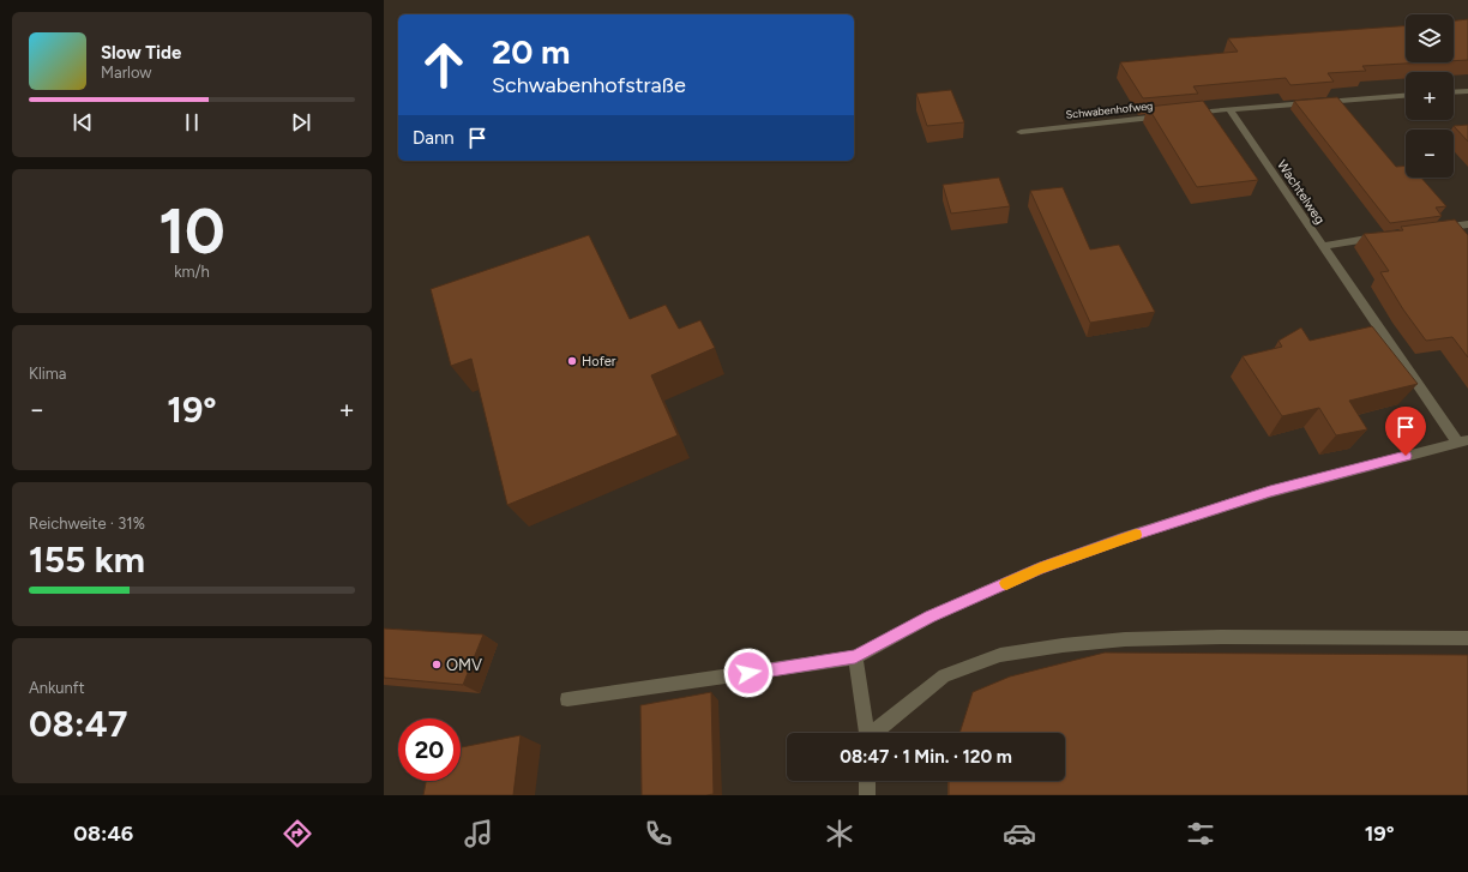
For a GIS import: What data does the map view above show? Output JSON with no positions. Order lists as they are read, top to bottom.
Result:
{
  "streets": {
    "street": ["Schwabenhofweg", "Wachtelweg"]
  },
  "crossings": [
    ["Schwabenhofweg", "Wachtelweg"]
  ],
  "places": ["Hofer", "OMV"],
  "page": {
    "map_buttons": ["+", "−"],
    "turn": ["20 m", "Schwabenhofstraße"],
    "song": ["Slow Tide", "Marlow"],
    "then": "Dann",
    "tile": [
      ["10", "km/h"],
      "Klima",
      ["Reichweite · 31%", "155 km"],
      ["Ankunft", "08:47"]
    ],
    "heat": ["−", "19°", "+"],
    "limit": "20",
    "trip": "08:47 · 1 Min. · 120 m",
    "tabs": ["08:46", "19°"]
  }
}
